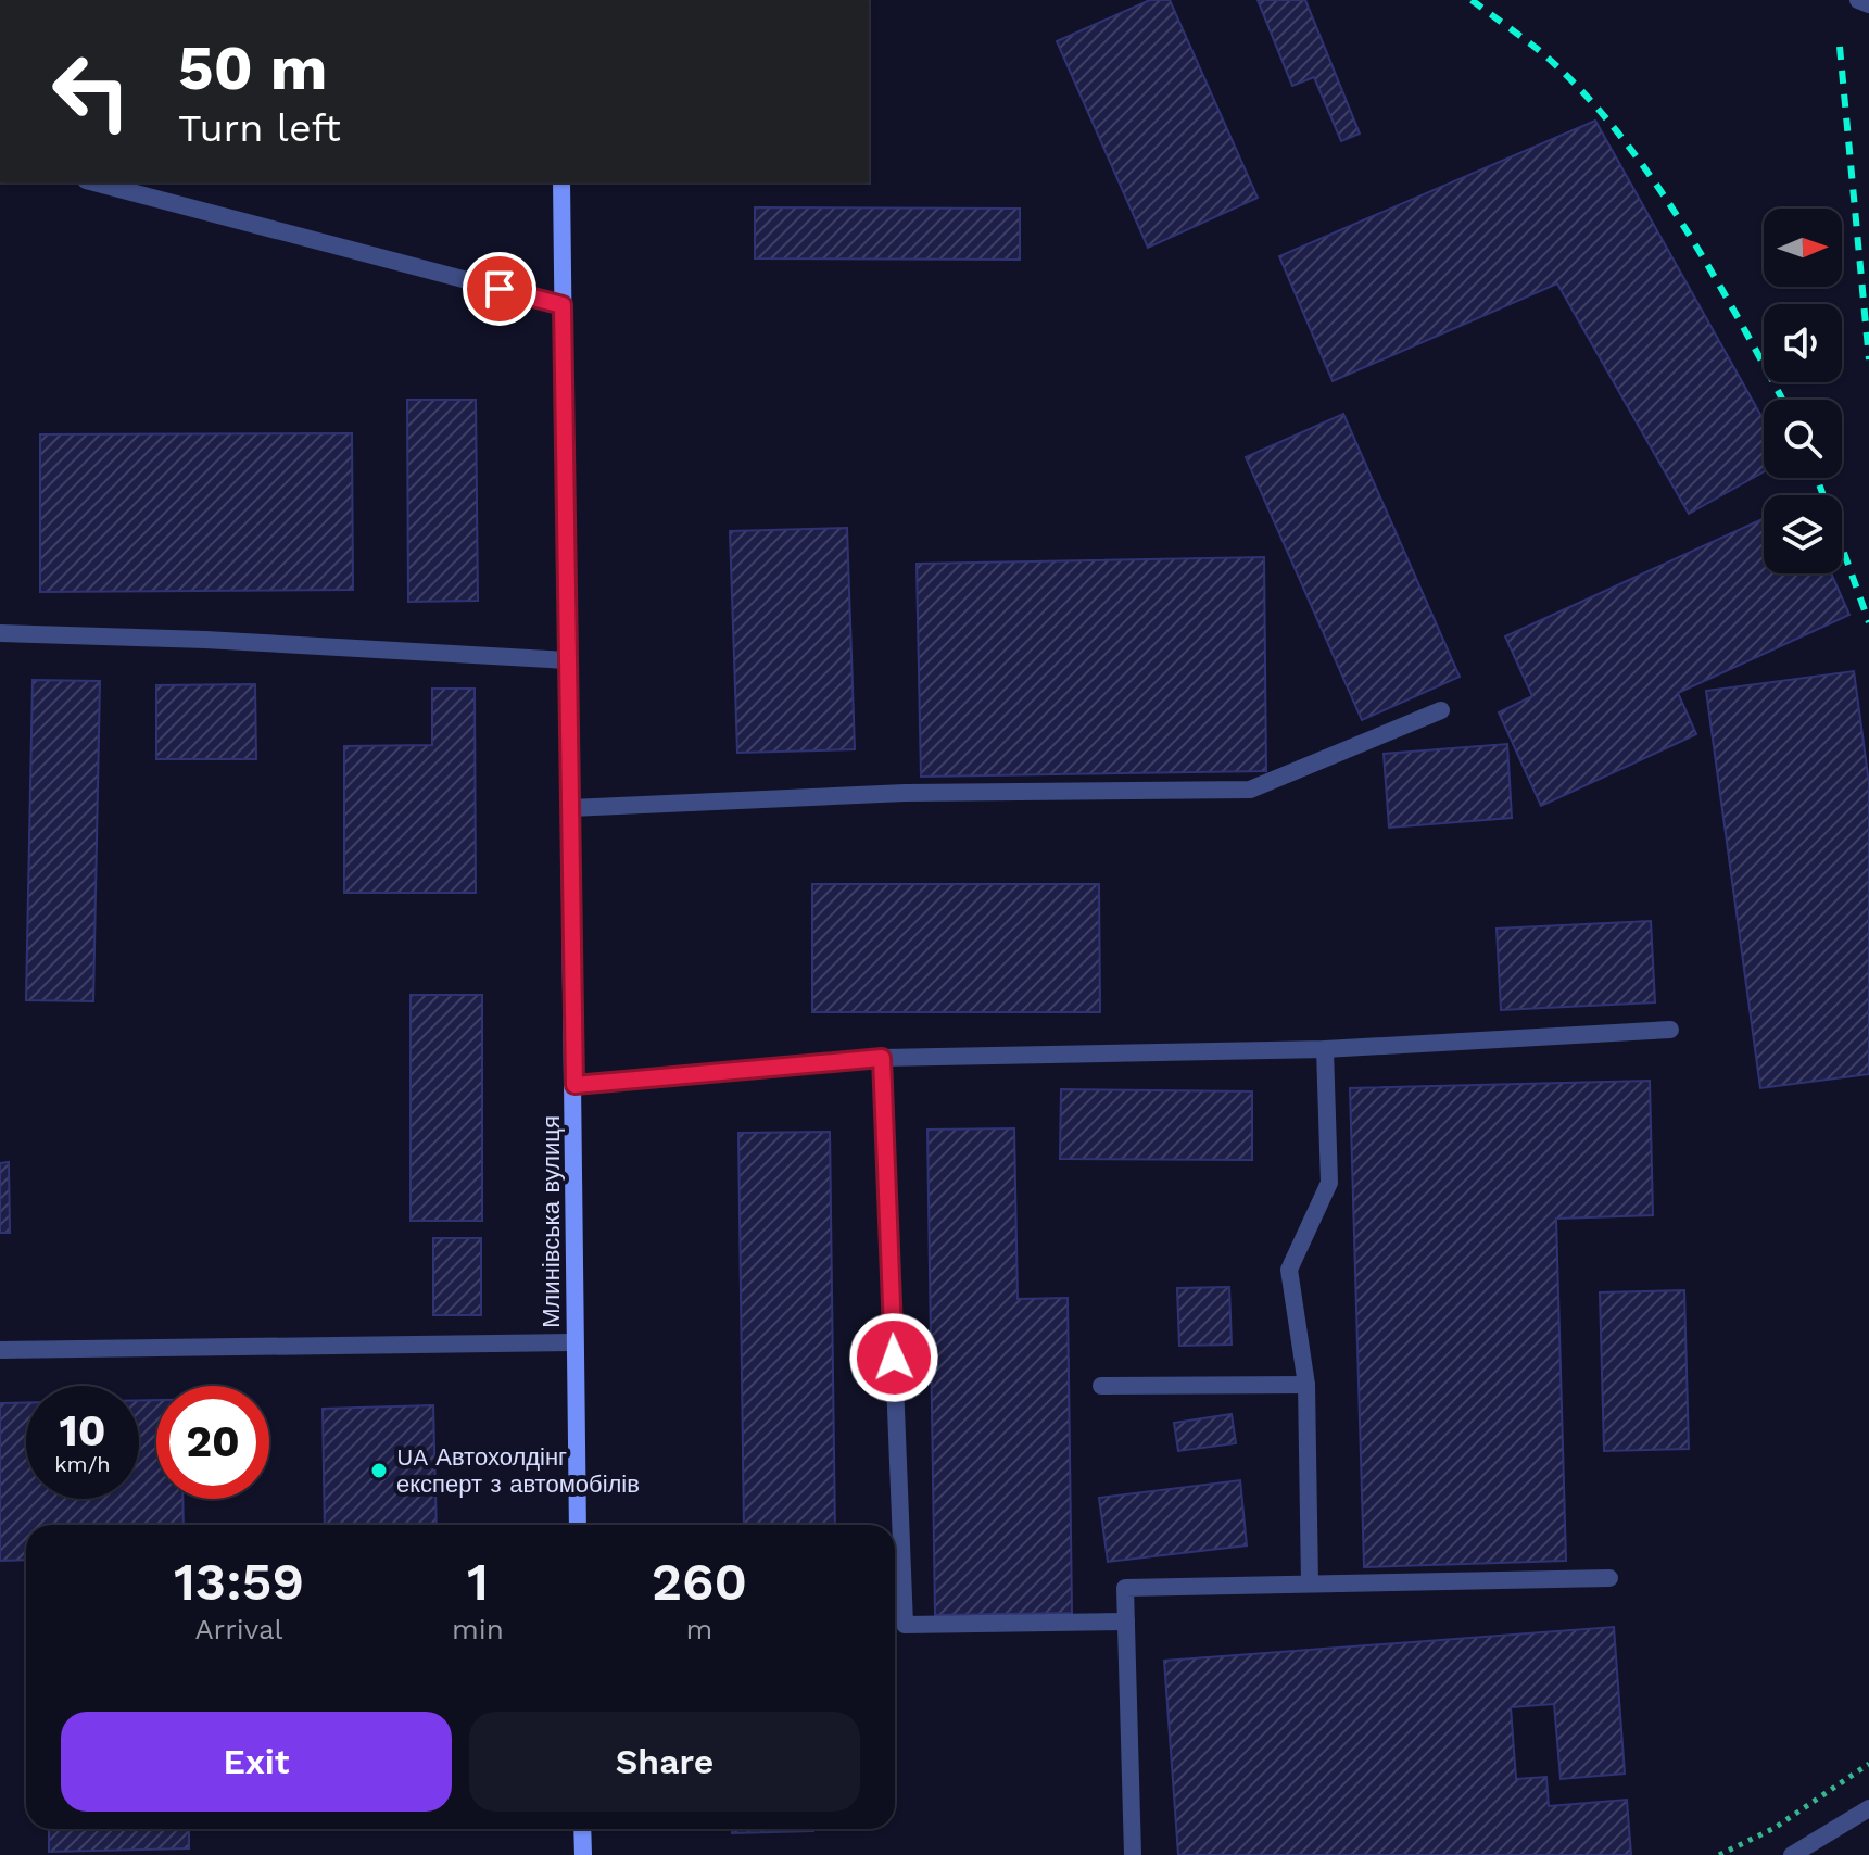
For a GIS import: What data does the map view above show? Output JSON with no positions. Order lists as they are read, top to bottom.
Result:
{
  "streets": {
    "main road": ["Млинівська вулиця"]
  },
  "places": ["UA Автохолдінг експерт з автомобілів"],
  "north": "right",
  "page": {
    "turn": ["50 m", "Turn left"],
    "speed": "10 km/h",
    "limit": "20",
    "eta": [
      "13:59",
      "Arrival",
      "1",
      "min",
      "260",
      "m"
    ],
    "buttons": ["Exit", "Share"]
  }
}
